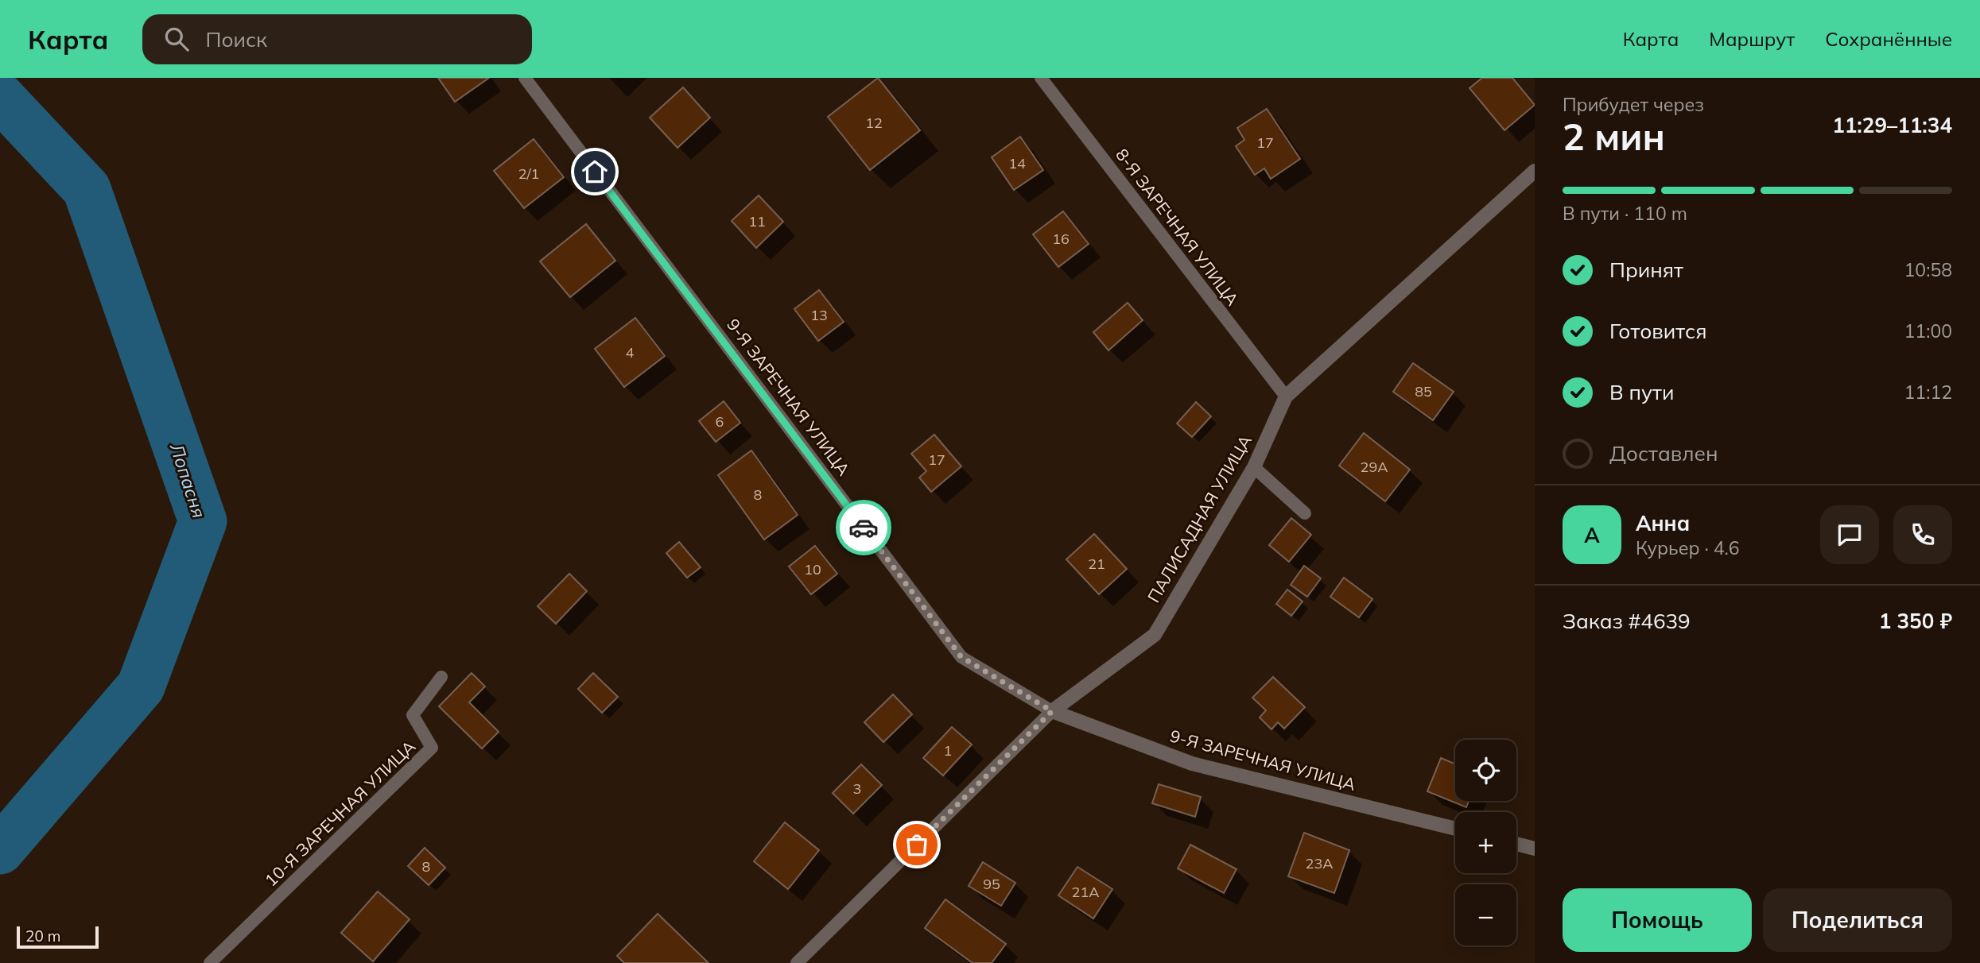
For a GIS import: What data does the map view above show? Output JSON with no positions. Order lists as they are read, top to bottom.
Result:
{
  "streets": {
    "street": ["9-Я ЗАРЕЧНАЯ УЛИЦА", "ПАЛИСАДНАЯ УЛИЦА"],
    "lane": ["8-Я ЗАРЕЧНАЯ УЛИЦА", "10-Я ЗАРЕЧНАЯ УЛИЦА"]
  },
  "crossings": [
    ["8-Я ЗАРЕЧНАЯ УЛИЦА", "ПАЛИСАДНАЯ УЛИЦА"],
    ["9-Я ЗАРЕЧНАЯ УЛИЦА", "ПАЛИСАДНАЯ УЛИЦА"]
  ],
  "water": ["Лопасня"],
  "house_numbers": [
    "12",
    "17",
    "14",
    "2/1",
    "11",
    "16",
    "13",
    "4",
    "85",
    "6",
    "17",
    "29А",
    "8",
    "21",
    "10",
    "1",
    "3",
    "23А",
    "8",
    "95",
    "21А"
  ],
  "scale_bar": "20 m",
  "page": {
    "header": "Карта",
    "search": "Поиск",
    "nav": ["Карта", "Маршрут", "Сохранённые"],
    "heading": ["2 мин", "Прибудет через", "11:29–11:34"],
    "panel": [
      "Анна",
      "Курьер · 4.6",
      "Заказ #4639",
      "1 350 ₽"
    ],
    "bar": "В пути · 110 m",
    "list": [
      ["Принят", "10:58"],
      ["Готовится", "11:00"],
      ["В пути", "11:12"],
      "Доставлен"
    ],
    "round": "А",
    "map_buttons": ["+", "−"],
    "buttons": ["Помощь", "Поделиться"],
    "scale": "20 m"
  }
}
